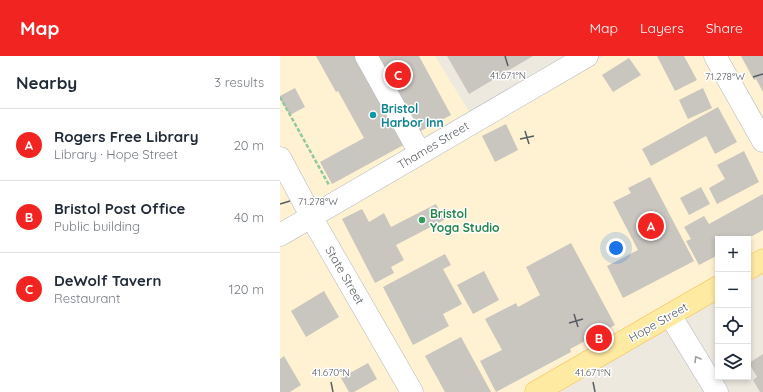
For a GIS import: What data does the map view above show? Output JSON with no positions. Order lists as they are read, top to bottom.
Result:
{
  "streets": {
    "main road": ["Hope Street"],
    "street": ["Thames Street", "State Street"]
  },
  "crossings": [
    ["Thames Street", "State Street"]
  ],
  "places": ["Bristol Harbor Inn", "Bristol Yoga Studio"],
  "page": {
    "header": "Map",
    "nav": ["Map", "Layers", "Share"],
    "heading": ["Nearby", "3 results"],
    "pins": ["C", "A", "B"],
    "list": [
      {
        "mark": "A",
        "name": "Rogers Free Library",
        "note": "Library · Hope Street",
        "value": "20 m"
      },
      {
        "mark": "B",
        "name": "Bristol Post Office",
        "note": "Public building",
        "value": "40 m"
      },
      {
        "mark": "C",
        "name": "DeWolf Tavern",
        "note": "Restaurant",
        "value": "120 m"
      }
    ],
    "map_buttons": ["+", "−"]
  },
  "coordinates": ["41.671°N", "71.278°W", "41.670°N"]
}
